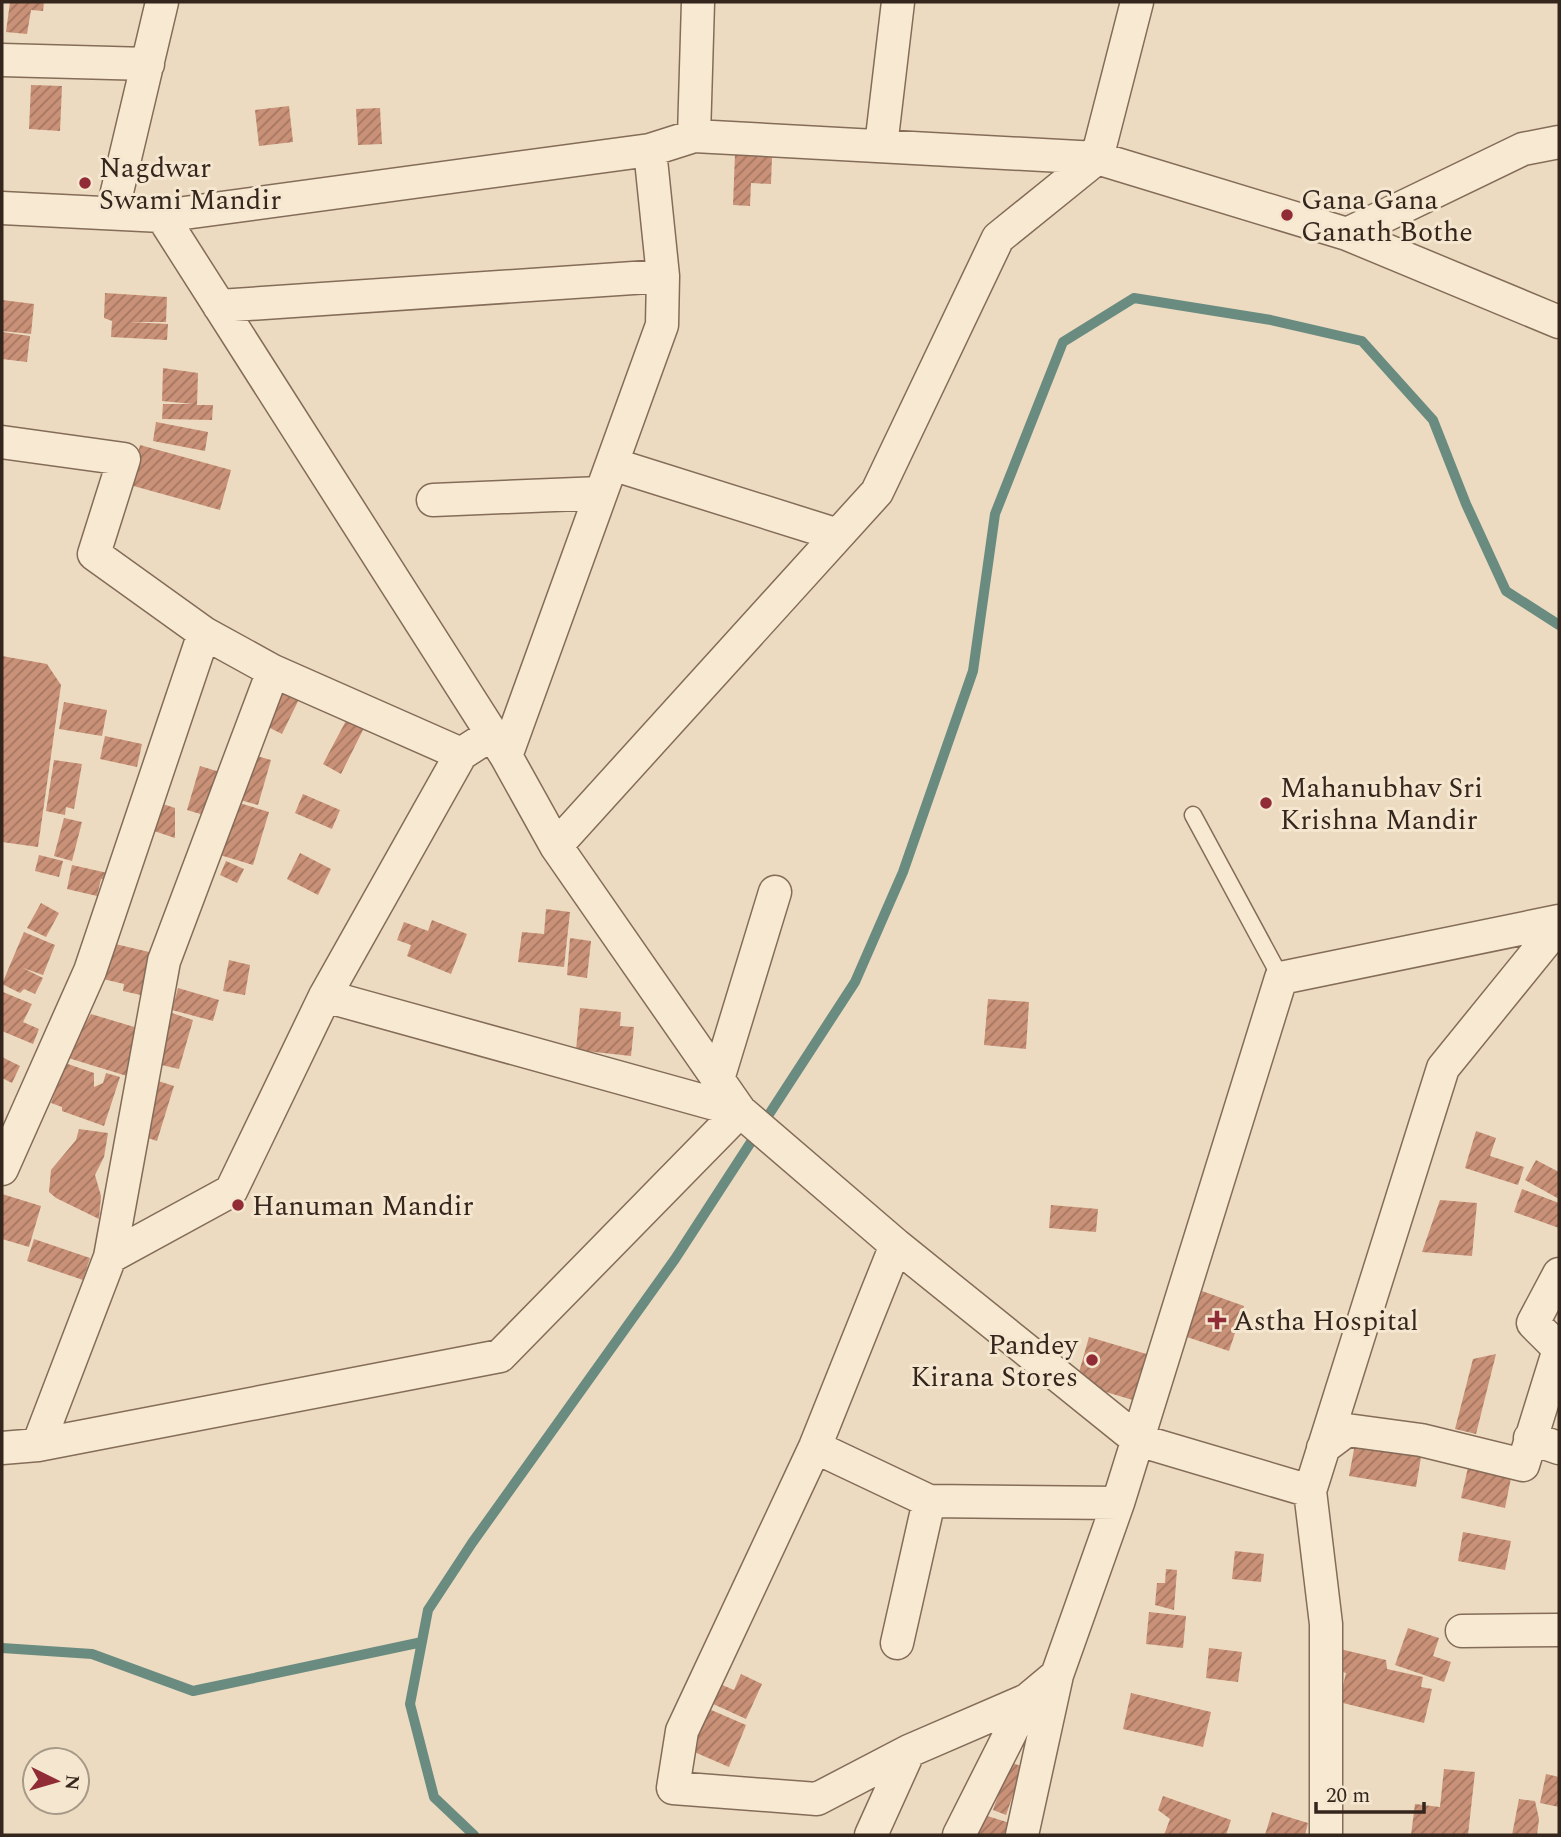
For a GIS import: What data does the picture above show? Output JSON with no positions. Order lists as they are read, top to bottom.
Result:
{
  "places": {
    "other": [
      "Nagdwar Swami Mandir",
      "Gana Gana Ganath Bothe",
      "Mahanubhav Sri Krishna Mandir",
      "Hanuman Mandir",
      "Pandey Kirana Stores"
    ],
    "health": ["Astha Hospital"]
  },
  "scale_bar": "20 m",
  "north": "right"
}
